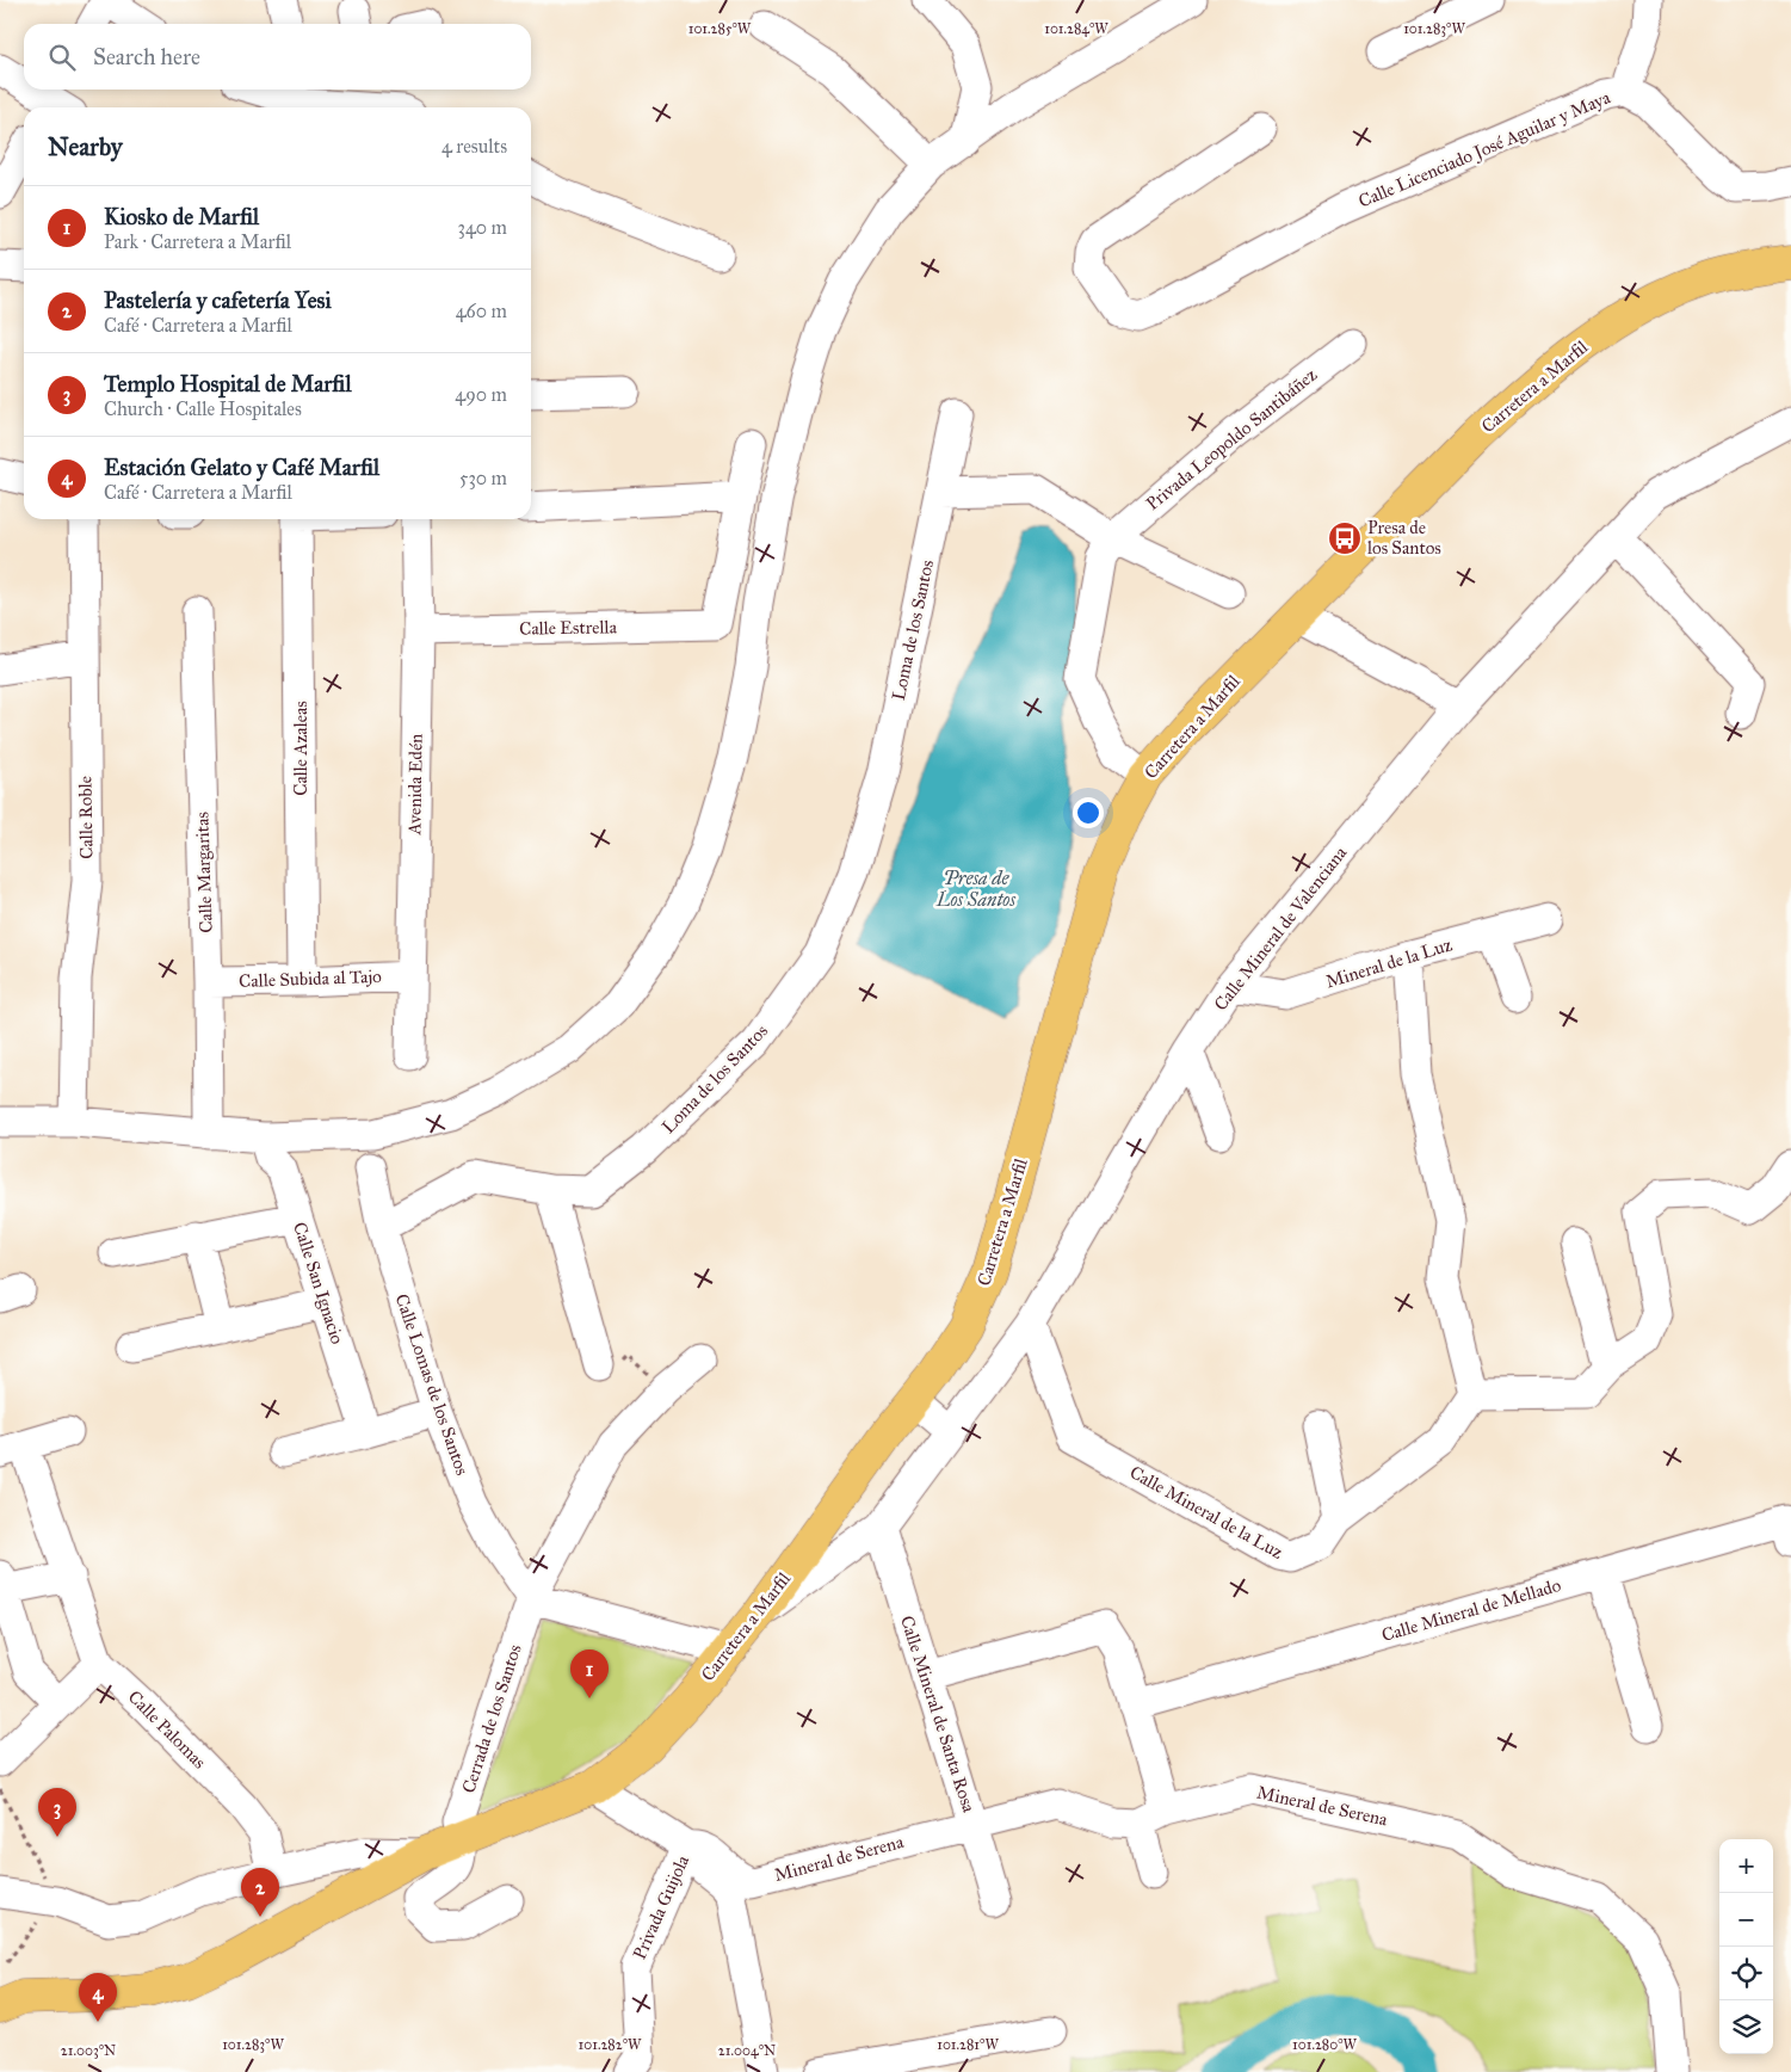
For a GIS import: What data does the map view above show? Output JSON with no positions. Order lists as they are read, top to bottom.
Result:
{
  "streets": {
    "main road": ["Carretera a Marfil"],
    "street": [
      "Calle Licenciado José Aguilar y Maya",
      "Privada Leopoldo Santibáñez",
      "Calle Estrella",
      "Loma de los Santos",
      "Calle Azaleas",
      "Avenida Edén",
      "Calle Roble",
      "Calle Margaritas",
      "Calle Mineral de Valenciana",
      "Mineral de la Luz",
      "Calle Subida al Tajo",
      "Calle San Ignacio",
      "Calle Lomas de los Santos",
      "Calle Mineral de la Luz",
      "Calle Mineral de Mellado",
      "Calle Mineral de Santa Rosa",
      "Cerrada de los Santos",
      "Calle Palomas",
      "Mineral de Serena",
      "Privada Guijola"
    ]
  },
  "crossings": [
    ["Carretera a Marfil", "Calle Mineral de Valenciana"],
    ["Carretera a Marfil", "Cerrada de los Santos"],
    ["Carretera a Marfil", "Mineral de Serena"],
    ["Calle Estrella", "Avenida Edén"],
    ["Loma de los Santos", "Calle Lomas de los Santos"],
    ["Calle Azaleas", "Calle Subida al Tajo"],
    ["Avenida Edén", "Calle Subida al Tajo"],
    ["Calle Margaritas", "Calle Subida al Tajo"],
    ["Calle Mineral de Valenciana", "Mineral de la Luz"],
    ["Calle Mineral de Valenciana", "Calle Mineral de la Luz"],
    ["Calle Mineral de Valenciana", "Calle Mineral de Santa Rosa"],
    ["Calle Lomas de los Santos", "Cerrada de los Santos"],
    ["Calle Mineral de Santa Rosa", "Mineral de Serena"],
    ["Mineral de Serena", "Privada Guijola"]
  ],
  "water": ["Presa de Los Santos"],
  "places": {
    "bus stop": ["Presa de los Santos"]
  },
  "page": {
    "search": "Search here",
    "heading": ["Nearby", "4 results"],
    "list": [
      {
        "mark": "1",
        "name": "Kiosko de Marfil",
        "note": "Park · Carretera a Marfil",
        "value": "340 m"
      },
      {
        "mark": "2",
        "name": "Pastelería y cafetería Yesi",
        "note": "Café · Carretera a Marfil",
        "value": "460 m"
      },
      {
        "mark": "3",
        "name": "Templo Hospital de Marfil",
        "note": "Church · Calle Hospitales",
        "value": "490 m"
      },
      {
        "mark": "4",
        "name": "Estación Gelato y Café Marfil",
        "note": "Café · Carretera a Marfil",
        "value": "530 m"
      }
    ],
    "pins": [
      "1",
      "3",
      "2",
      "4"
    ],
    "map_buttons": ["+", "−"]
  },
  "coordinates": [
    "101.284°W",
    "101.285°W",
    "101.283°W",
    "101.282°W",
    "101.281°W",
    "101.280°W",
    "21.003°N",
    "21.004°N"
  ]
}
